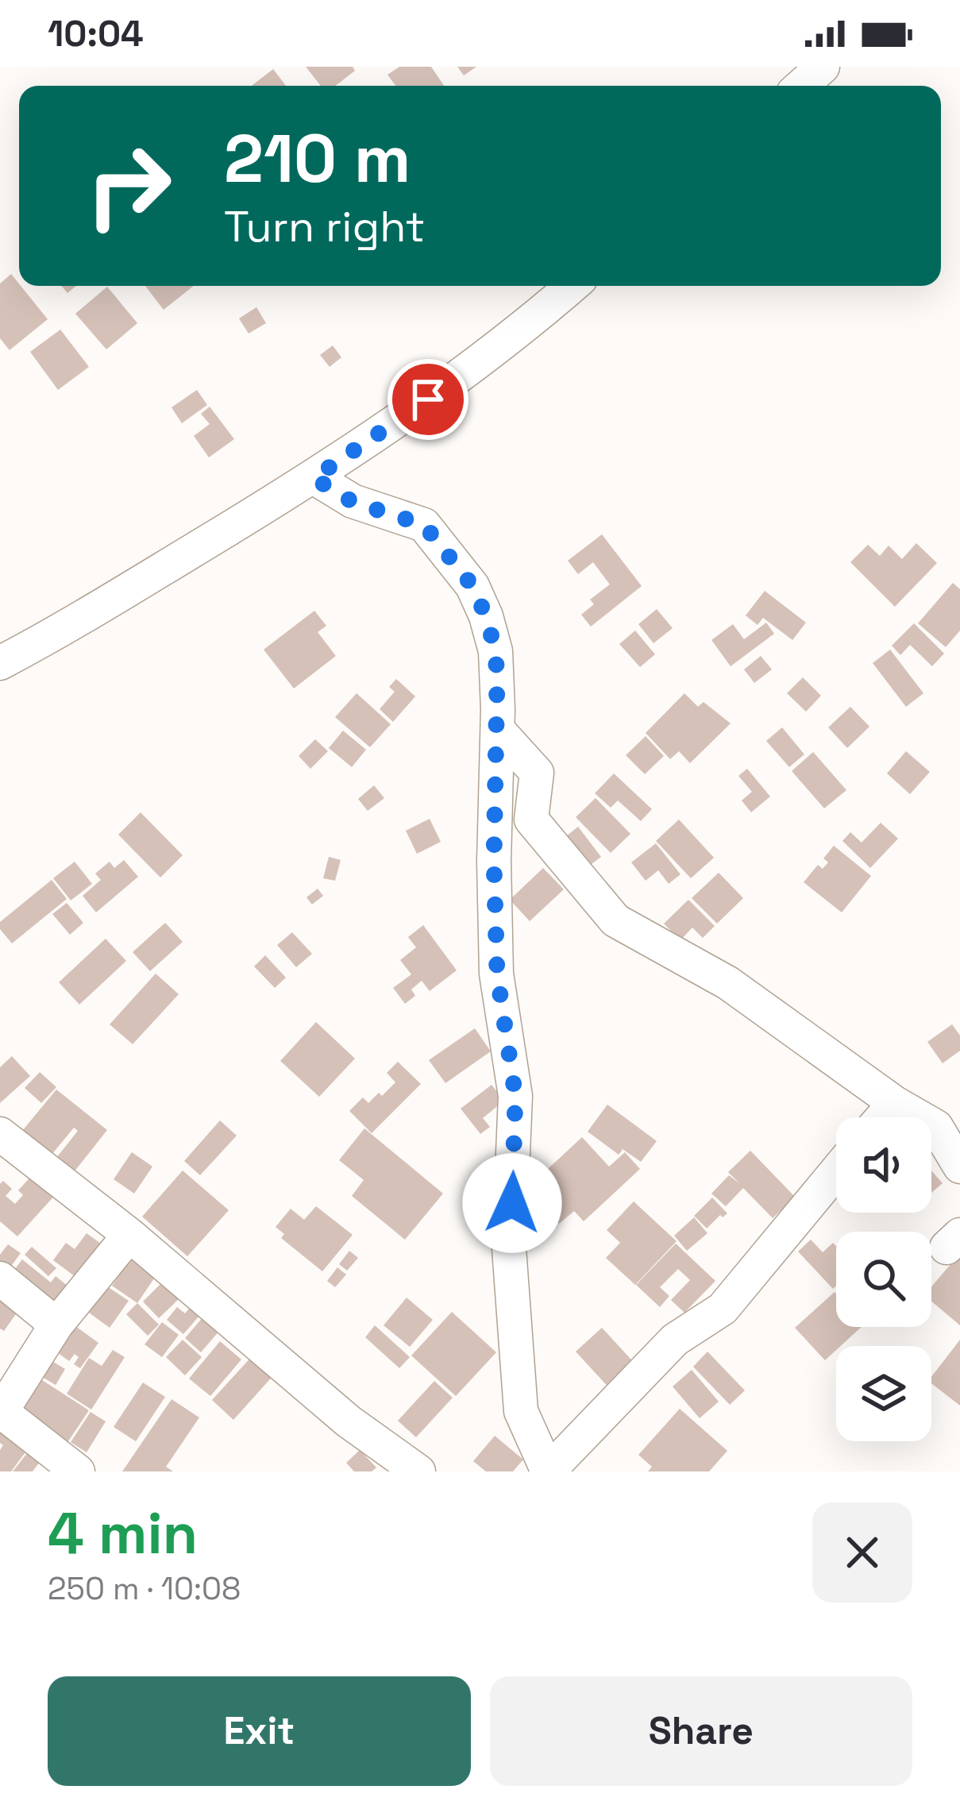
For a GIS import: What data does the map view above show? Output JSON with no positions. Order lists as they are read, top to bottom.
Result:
{
  "page": {
    "status": "10:04",
    "turn": ["210 m", "Turn right"],
    "heading": ["4 min", "250 m · 10:08"],
    "buttons": ["Exit", "Share"]
  }
}
